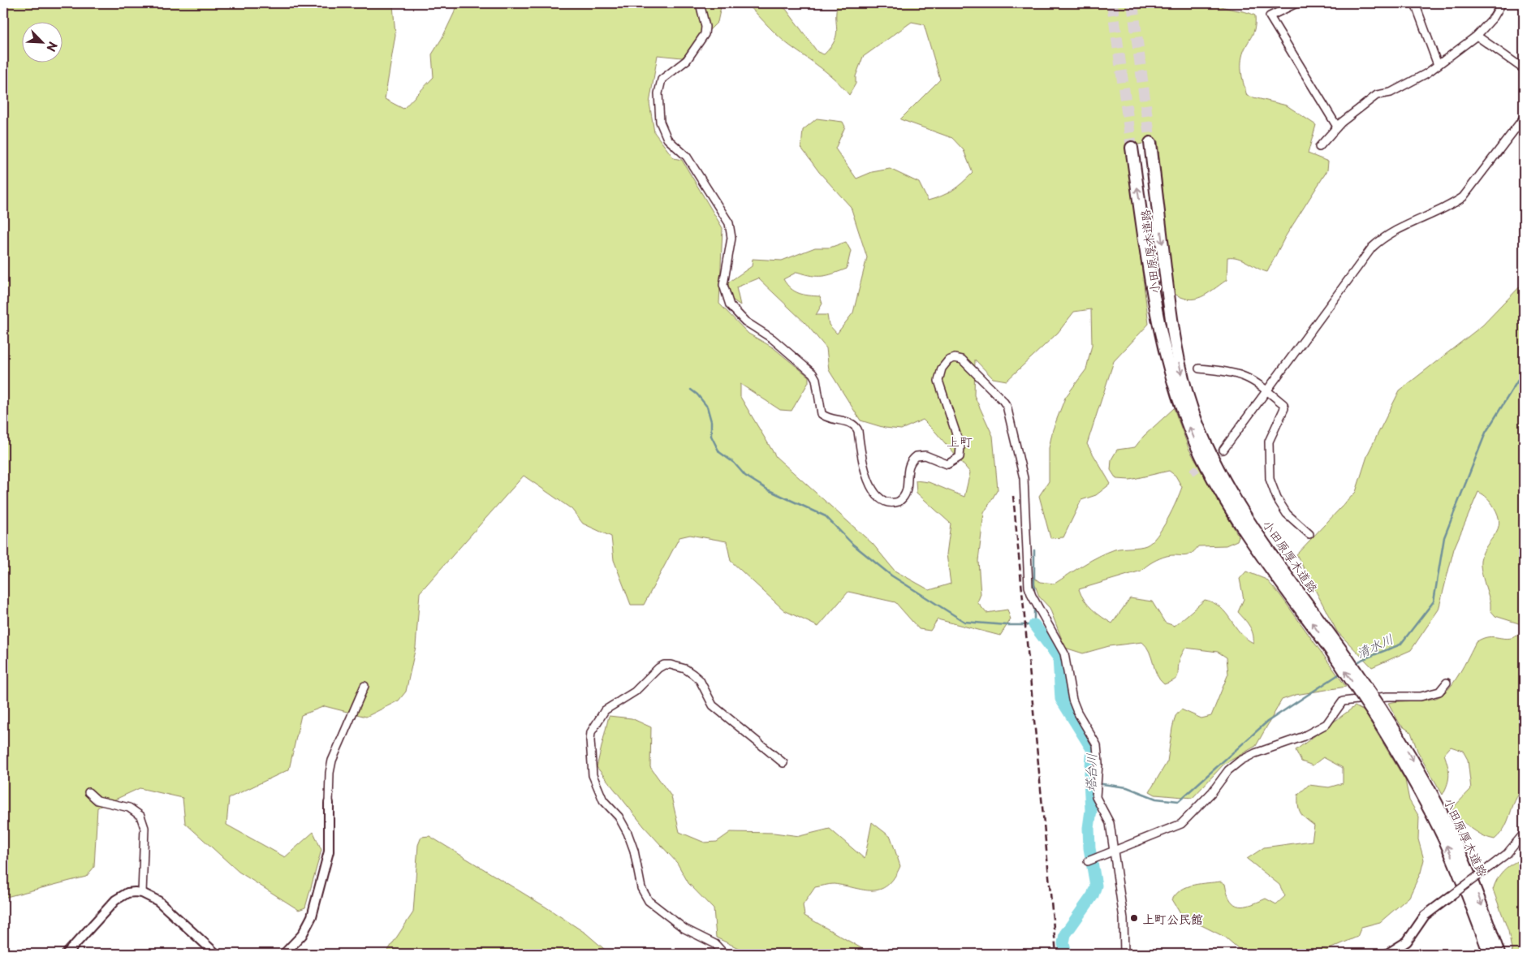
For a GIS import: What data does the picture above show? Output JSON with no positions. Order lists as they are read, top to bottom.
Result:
{
  "streets": {
    "highway": ["小田原厚木道路"]
  },
  "districts": ["上町"],
  "water": ["清水川", "塔台川"],
  "places": ["上町公民館"],
  "north": "bottom right"
}
